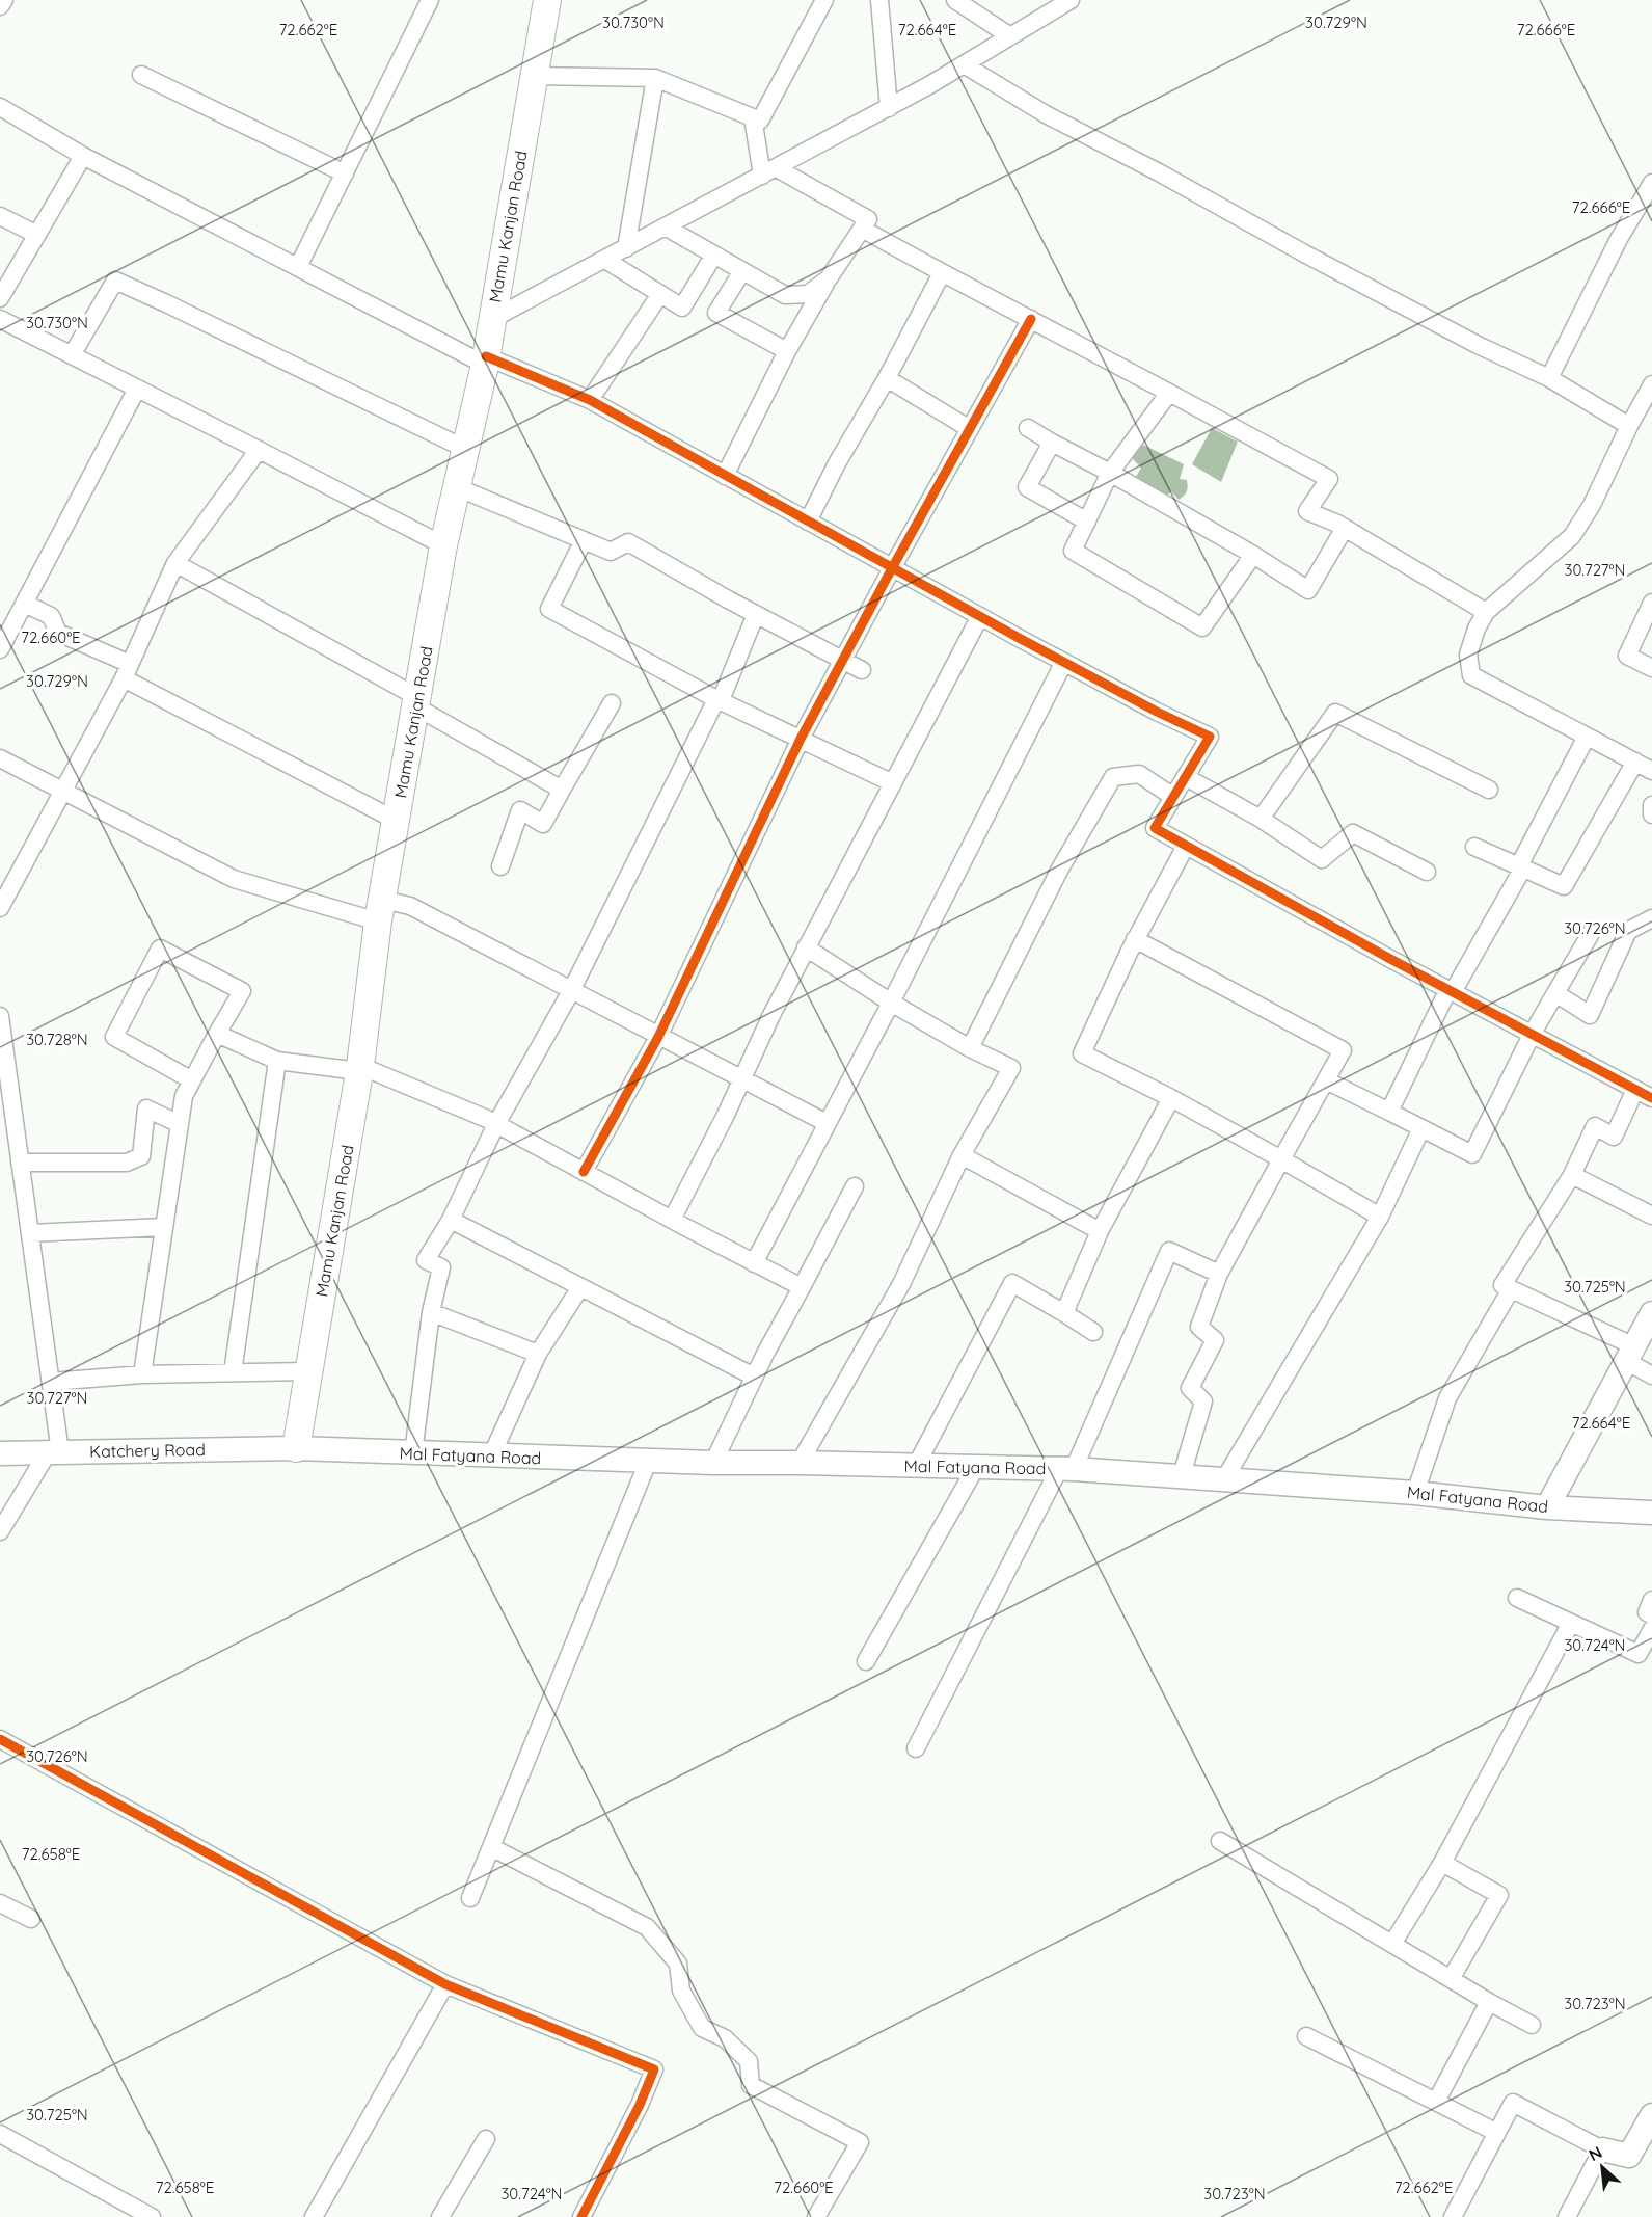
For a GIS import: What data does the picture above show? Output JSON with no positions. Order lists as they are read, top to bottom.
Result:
{
  "streets": {
    "main road": ["Mamu Kanjan Road", "Katchery Road", "Mal Fatyana Road"]
  },
  "crossings": [
    ["Mamu Kanjan Road", "Katchery Road"],
    ["Mamu Kanjan Road", "Mal Fatyana Road"],
    ["Katchery Road", "Mal Fatyana Road"]
  ],
  "north": "top left",
  "coordinates": [
    "30.730°N",
    "30.729°N",
    "72.662°E",
    "72.664°E",
    "72.666°E",
    "30.727°N",
    "72.660°E",
    "30.726°N",
    "30.728°N",
    "30.725°N",
    "30.724°N",
    "72.658°E",
    "30.723°N"
  ]
}
